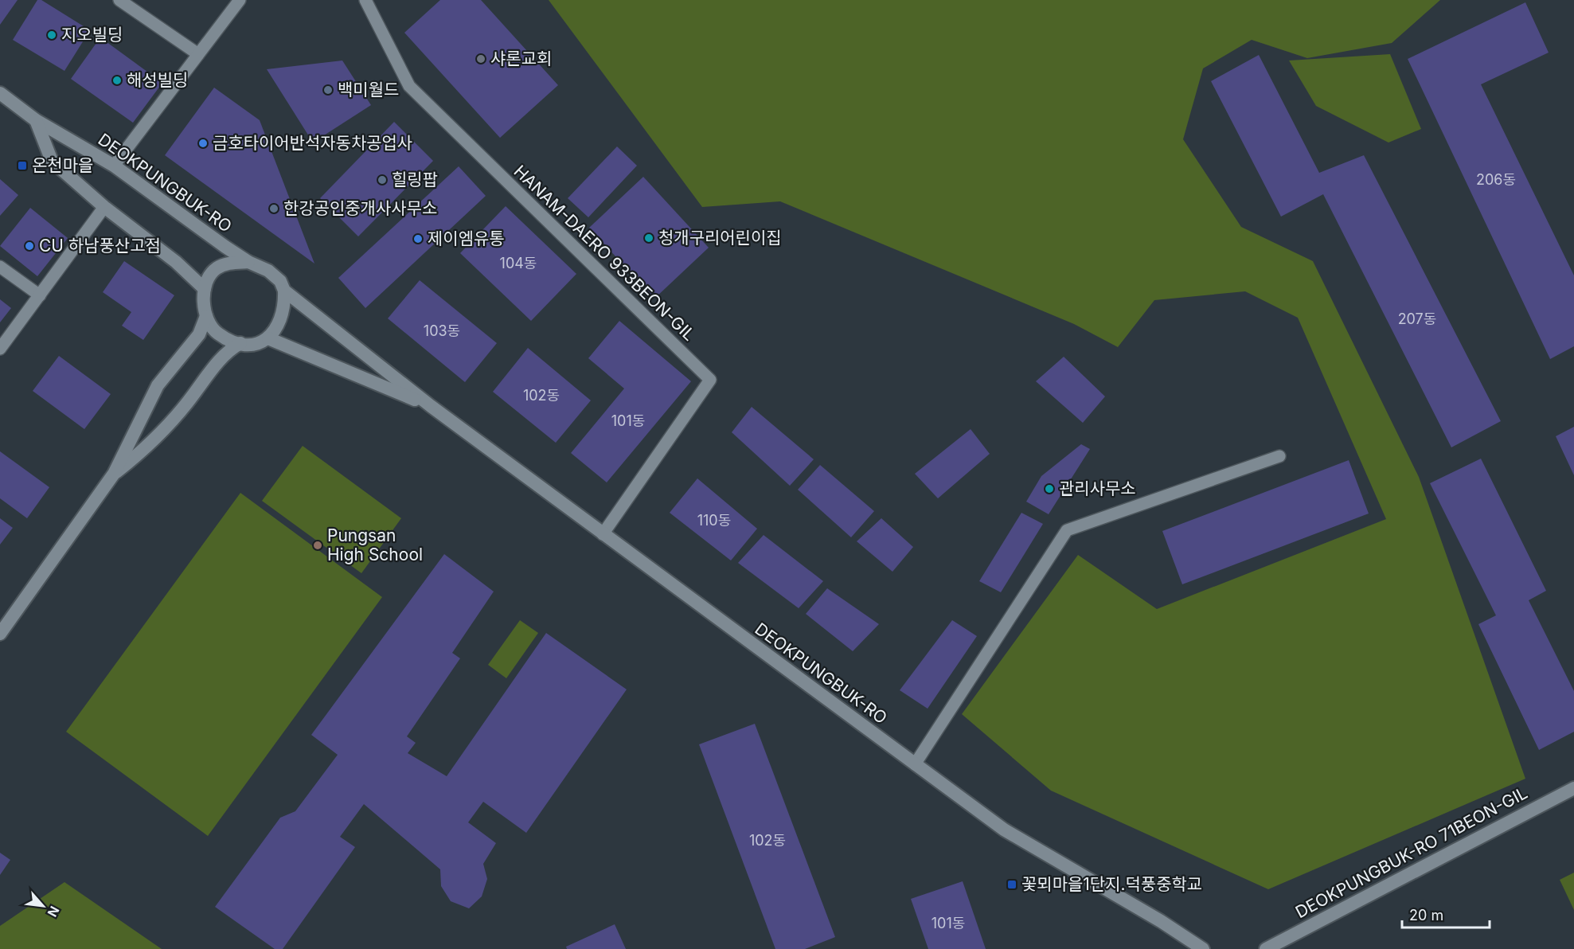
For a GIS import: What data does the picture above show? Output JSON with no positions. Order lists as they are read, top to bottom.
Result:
{
  "streets": {
    "street": ["DEOKPUNGBUK-RO", "DEOKPUNGBUK-RO 71BEON-GIL"],
    "lane": ["HANAM-DAERO 933BEON-GIL"]
  },
  "crossings": [
    ["DEOKPUNGBUK-RO", "HANAM-DAERO 933BEON-GIL"]
  ],
  "places": {
    "other": [
      "지오빌딩",
      "샤론교회",
      "해성빌딩",
      "백미월드",
      "금호타이어반석자동차공업사",
      "힐링팝",
      "한강공인중개사사무소",
      "청개구리어린이집",
      "제이엠유통",
      "CU 하남풍산고점",
      "관리사무소",
      "Pungsan High School"
    ],
    "transit": ["온천마을", "꽃뫼마을1단지.덕풍중학교"]
  },
  "house_numbers": [
    "206동",
    "104동",
    "207동",
    "103동",
    "102동",
    "101동",
    "110동",
    "102동",
    "101동"
  ],
  "scale_bar": "20 m",
  "north": "bottom right"
}
